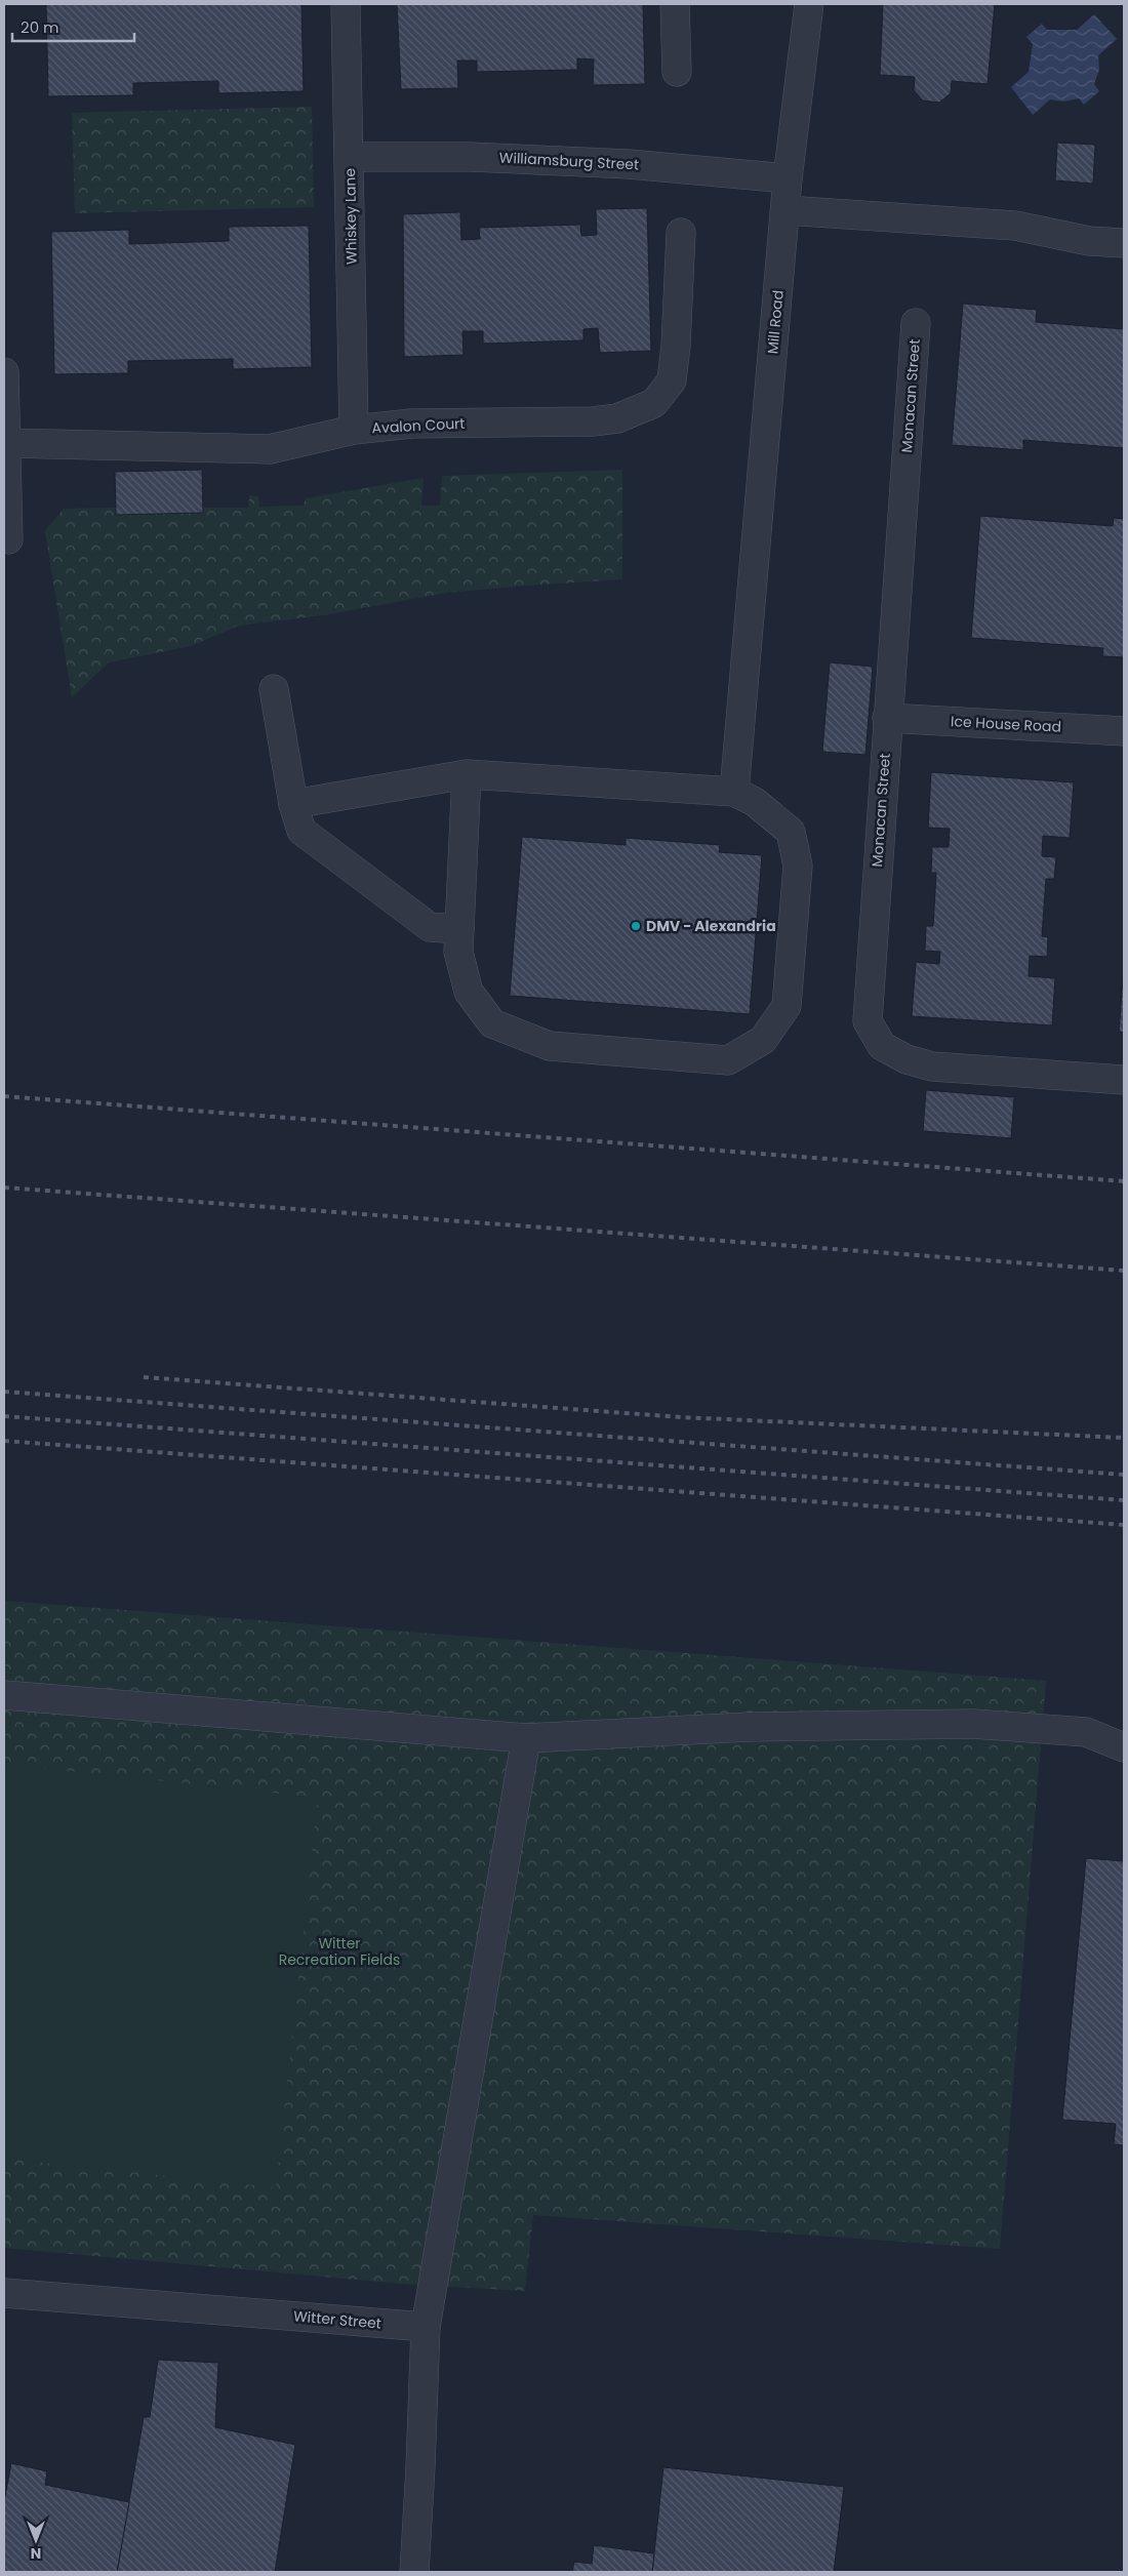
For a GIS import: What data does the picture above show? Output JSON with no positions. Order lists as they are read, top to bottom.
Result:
{
  "streets": {
    "street": [
      "Williamsburg Street",
      "Whiskey Lane",
      "Mill Road",
      "Monacan Street",
      "Avalon Court",
      "Ice House Road",
      "Witter Street"
    ]
  },
  "crossings": [
    ["Williamsburg Street", "Whiskey Lane"],
    ["Williamsburg Street", "Mill Road"],
    ["Whiskey Lane", "Avalon Court"],
    ["Monacan Street", "Ice House Road"]
  ],
  "parks": ["Witter Recreation Fields"],
  "places": ["DMV - Alexandria"],
  "scale_bar": "20 m",
  "north": "bottom"
}
